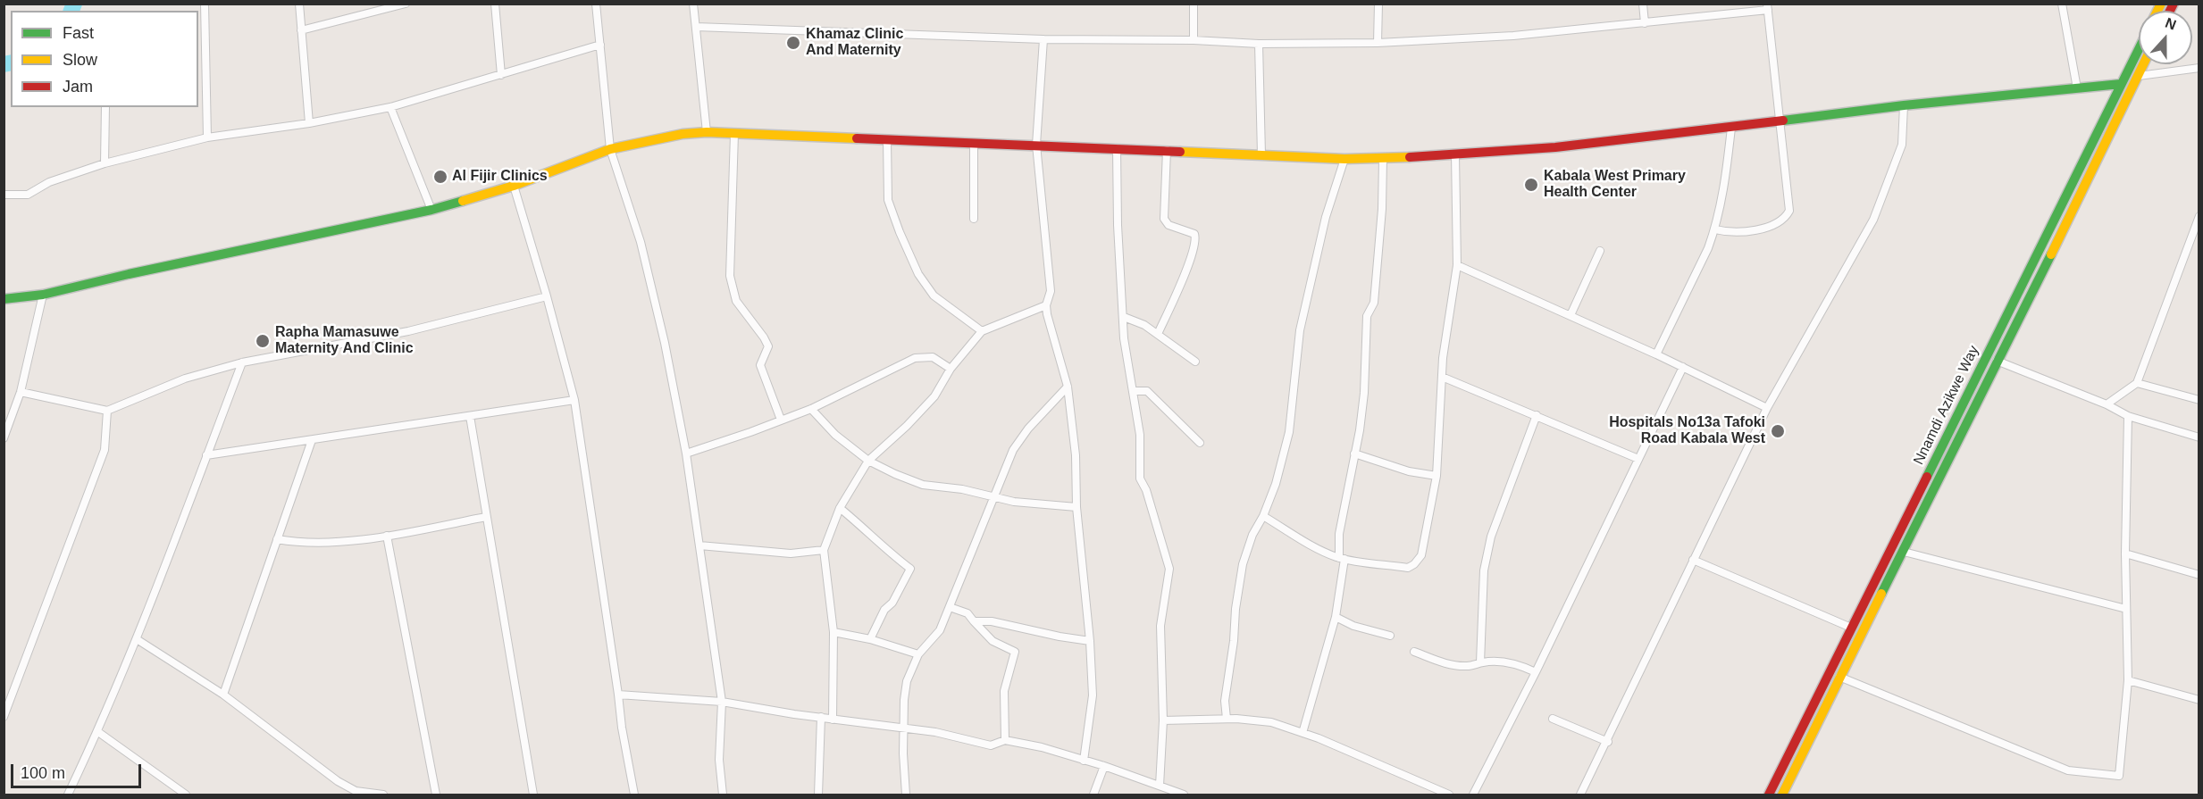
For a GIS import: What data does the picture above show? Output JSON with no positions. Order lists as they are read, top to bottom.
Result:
{
  "streets": {
    "main road": ["Nnamdi Azikwe Way"]
  },
  "places": [
    "Khamaz Clinic And Maternity",
    "Al Fijir Clinics",
    "Kabala West Primary Health Center",
    "Rapha Mamasuwe Maternity And Clinic",
    "Hospitals No13a Tafoki Road Kabala West"
  ],
  "legend": ["Fast", "Slow", "Jam"],
  "scale_bar": "100 m",
  "north": "top"
}
